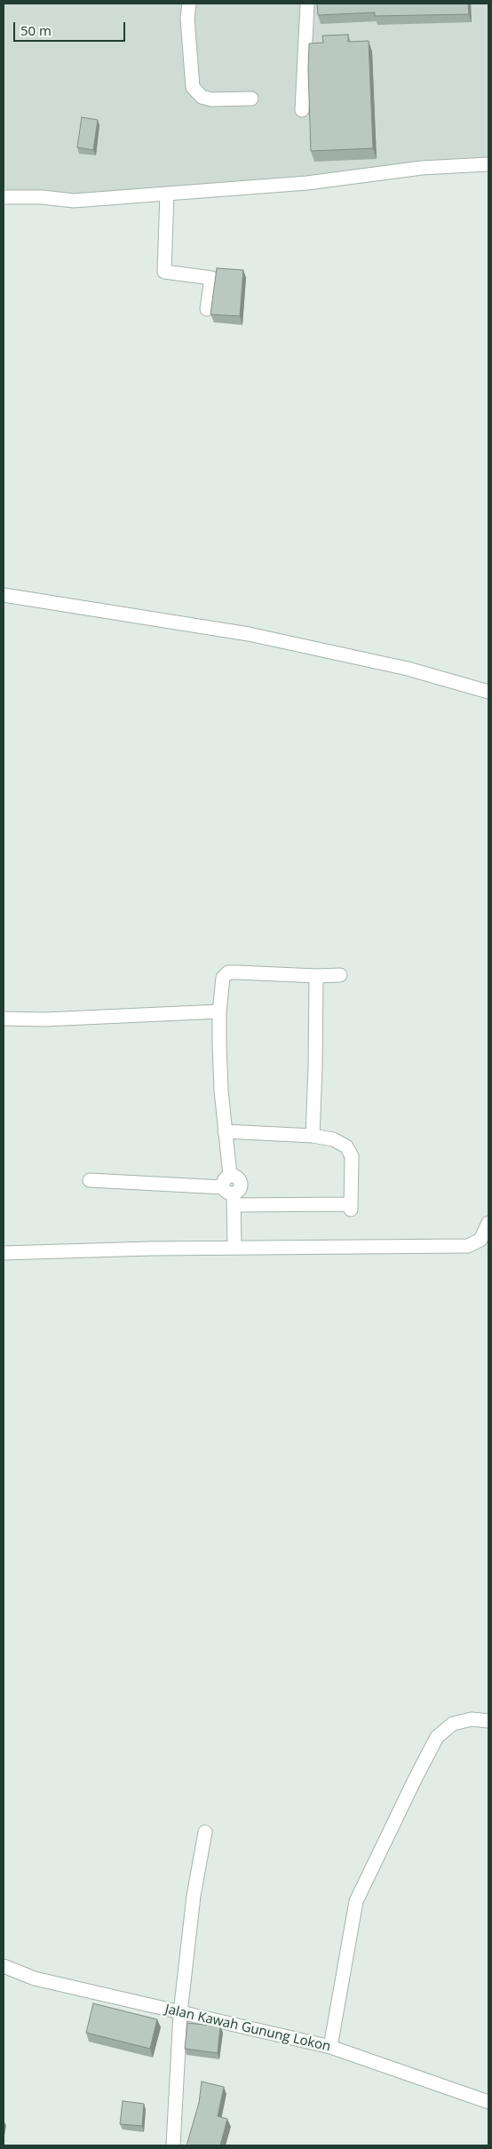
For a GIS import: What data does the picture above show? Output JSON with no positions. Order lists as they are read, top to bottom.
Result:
{
  "streets": {
    "street": ["Jalan Kawah Gunung Lokon"]
  },
  "scale_bar": "50 m"
}
